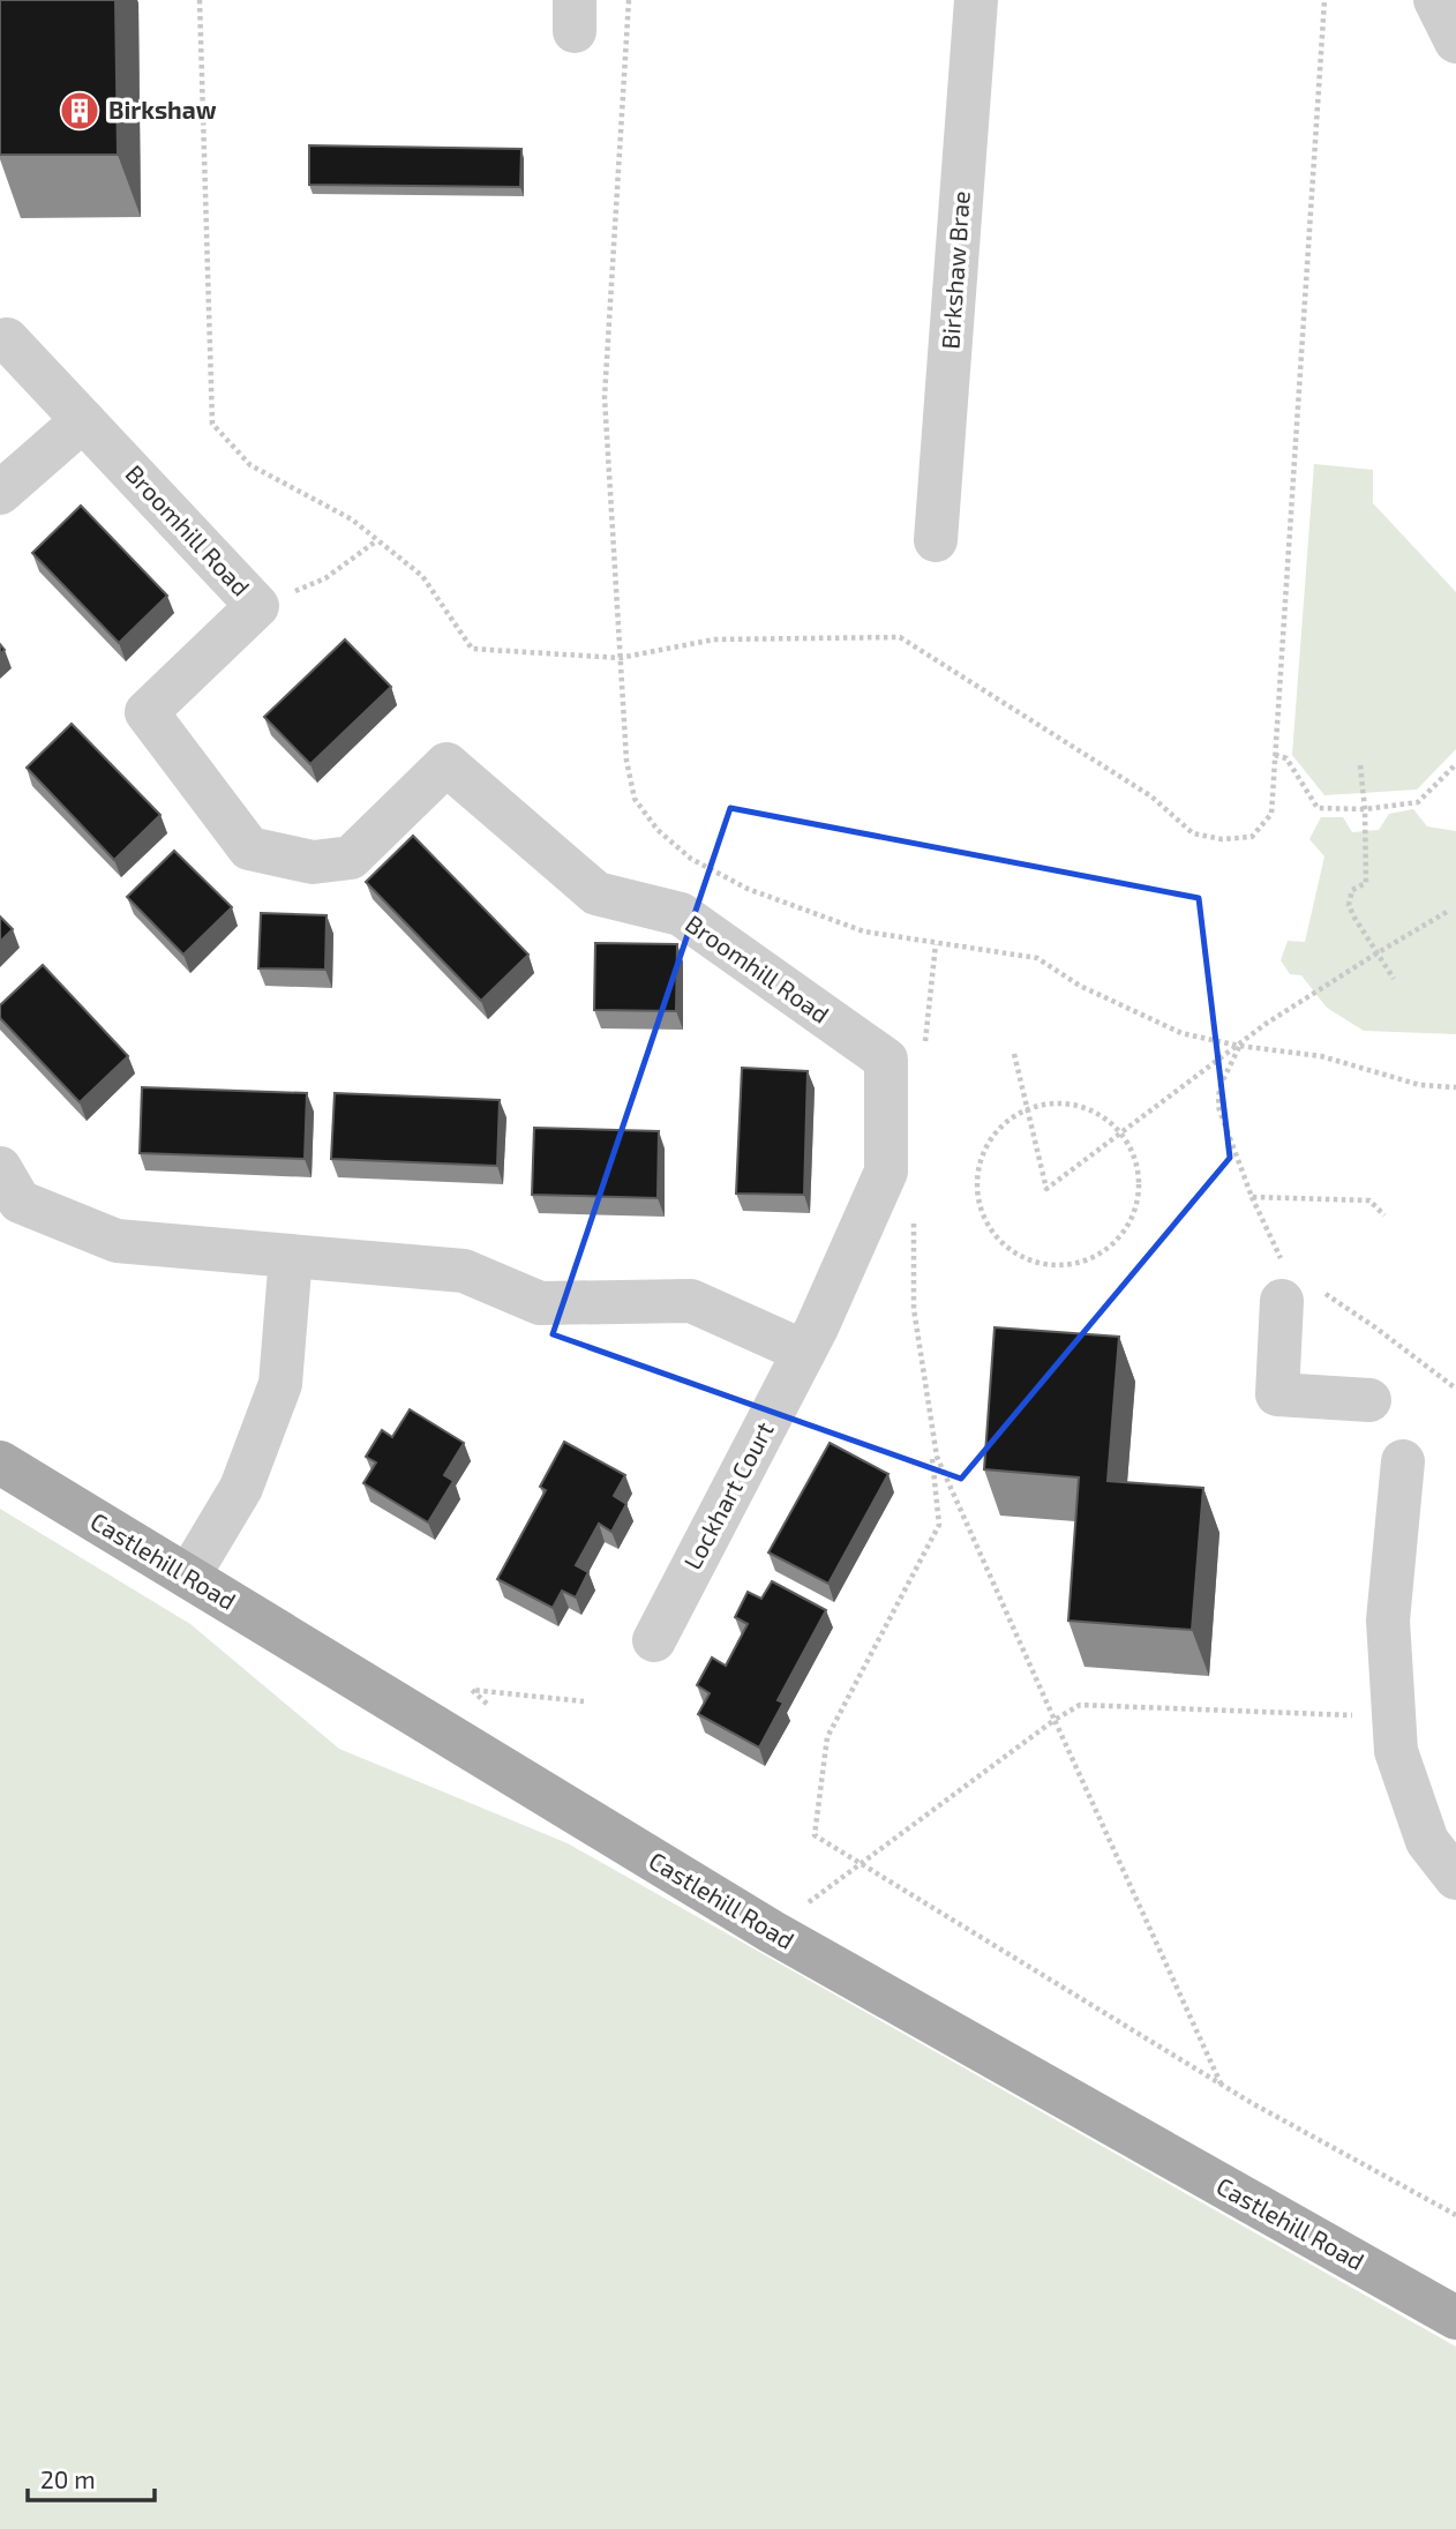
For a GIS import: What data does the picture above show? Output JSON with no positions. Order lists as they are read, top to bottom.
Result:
{
  "streets": {
    "main road": ["Castlehill Road"],
    "street": ["Birkshaw Brae", "Broomhill Road", "Lockhart Court"]
  },
  "crossings": [
    ["Broomhill Road", "Lockhart Court"]
  ],
  "places": {
    "building": ["Birkshaw"]
  },
  "scale_bar": "20 m"
}
